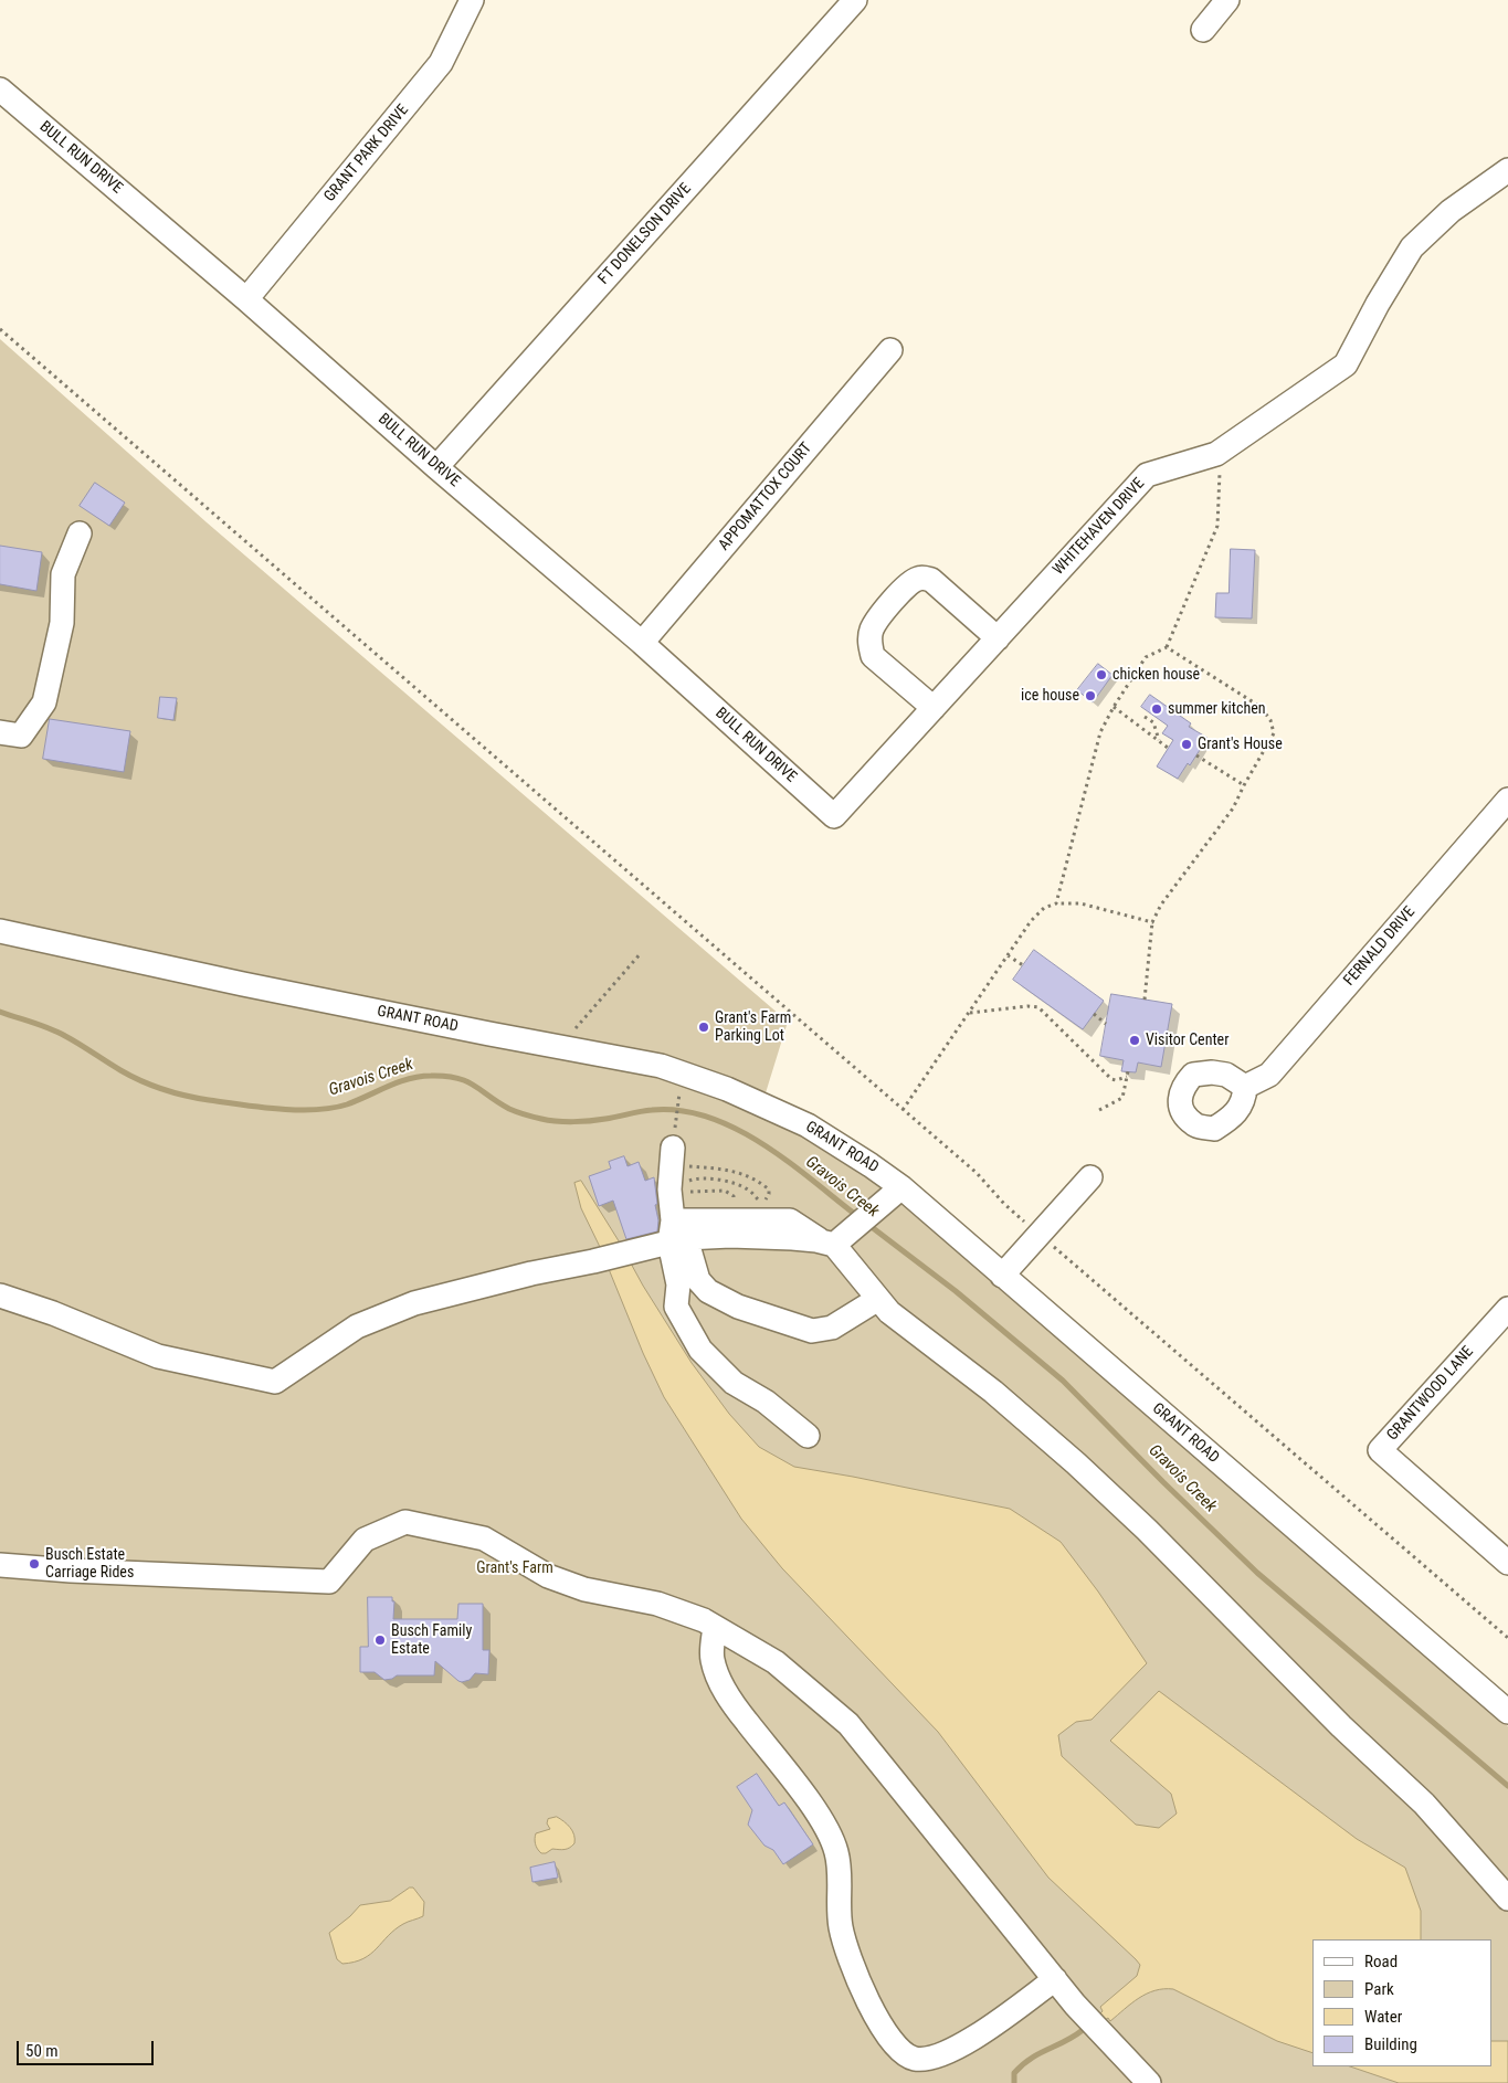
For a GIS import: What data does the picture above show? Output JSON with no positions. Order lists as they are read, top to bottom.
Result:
{
  "streets": {
    "street": [
      "GRANT PARK DRIVE",
      "BULL RUN DRIVE",
      "FT DONELSON DRIVE",
      "APPOMATTOX COURT",
      "WHITEHAVEN DRIVE",
      "FERNALD DRIVE",
      "GRANT ROAD",
      "GRANTWOOD LANE"
    ]
  },
  "crossings": [
    ["GRANT PARK DRIVE", "BULL RUN DRIVE"],
    ["BULL RUN DRIVE", "FT DONELSON DRIVE"],
    ["BULL RUN DRIVE", "APPOMATTOX COURT"],
    ["BULL RUN DRIVE", "WHITEHAVEN DRIVE"]
  ],
  "water": ["Gravois Creek"],
  "parks": ["Grant's Farm"],
  "places": [
    "chicken house",
    "ice house",
    "summer kitchen",
    "Grant's House",
    "Grant's Farm Parking Lot",
    "Visitor Center",
    "Busch Estate Carriage Rides",
    "Busch Family Estate"
  ],
  "legend": [
    "Road",
    "Park",
    "Water",
    "Building"
  ],
  "scale_bar": "50 m"
}
